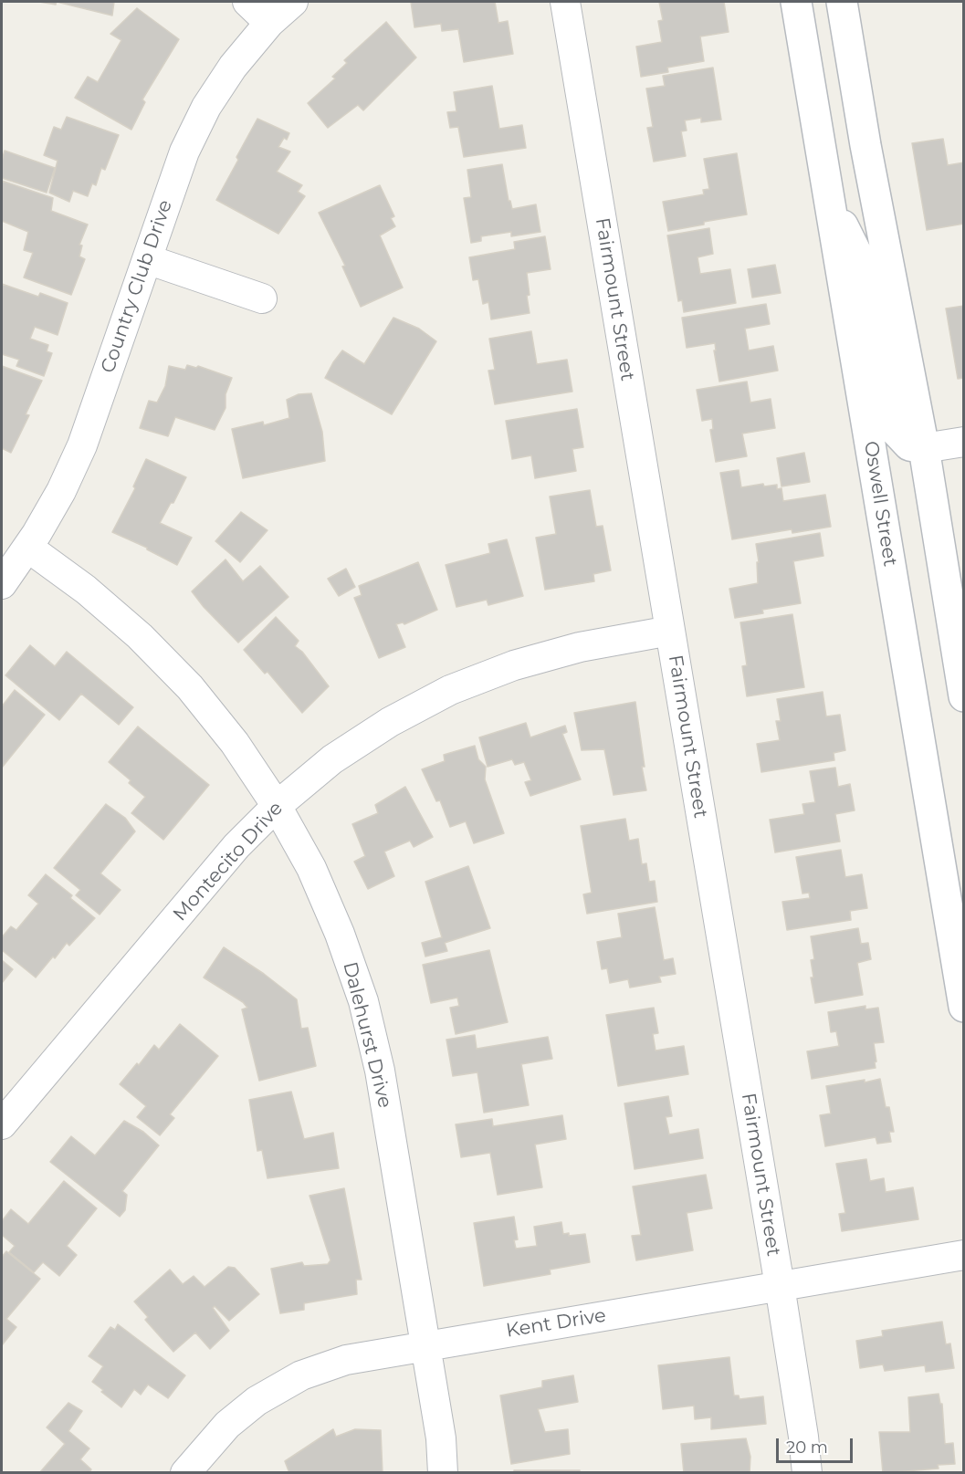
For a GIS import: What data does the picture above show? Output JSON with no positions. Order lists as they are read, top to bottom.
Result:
{
  "streets": {
    "main road": ["Oswell Street"],
    "street": [
      "Country Club Drive",
      "Fairmount Street",
      "Montecito Drive",
      "Dalehurst Drive",
      "Kent Drive"
    ]
  },
  "crossings": [
    ["Country Club Drive", "Dalehurst Drive"],
    ["Fairmount Street", "Montecito Drive"],
    ["Fairmount Street", "Kent Drive"],
    ["Montecito Drive", "Dalehurst Drive"],
    ["Dalehurst Drive", "Kent Drive"]
  ],
  "scale_bar": "20 m"
}
